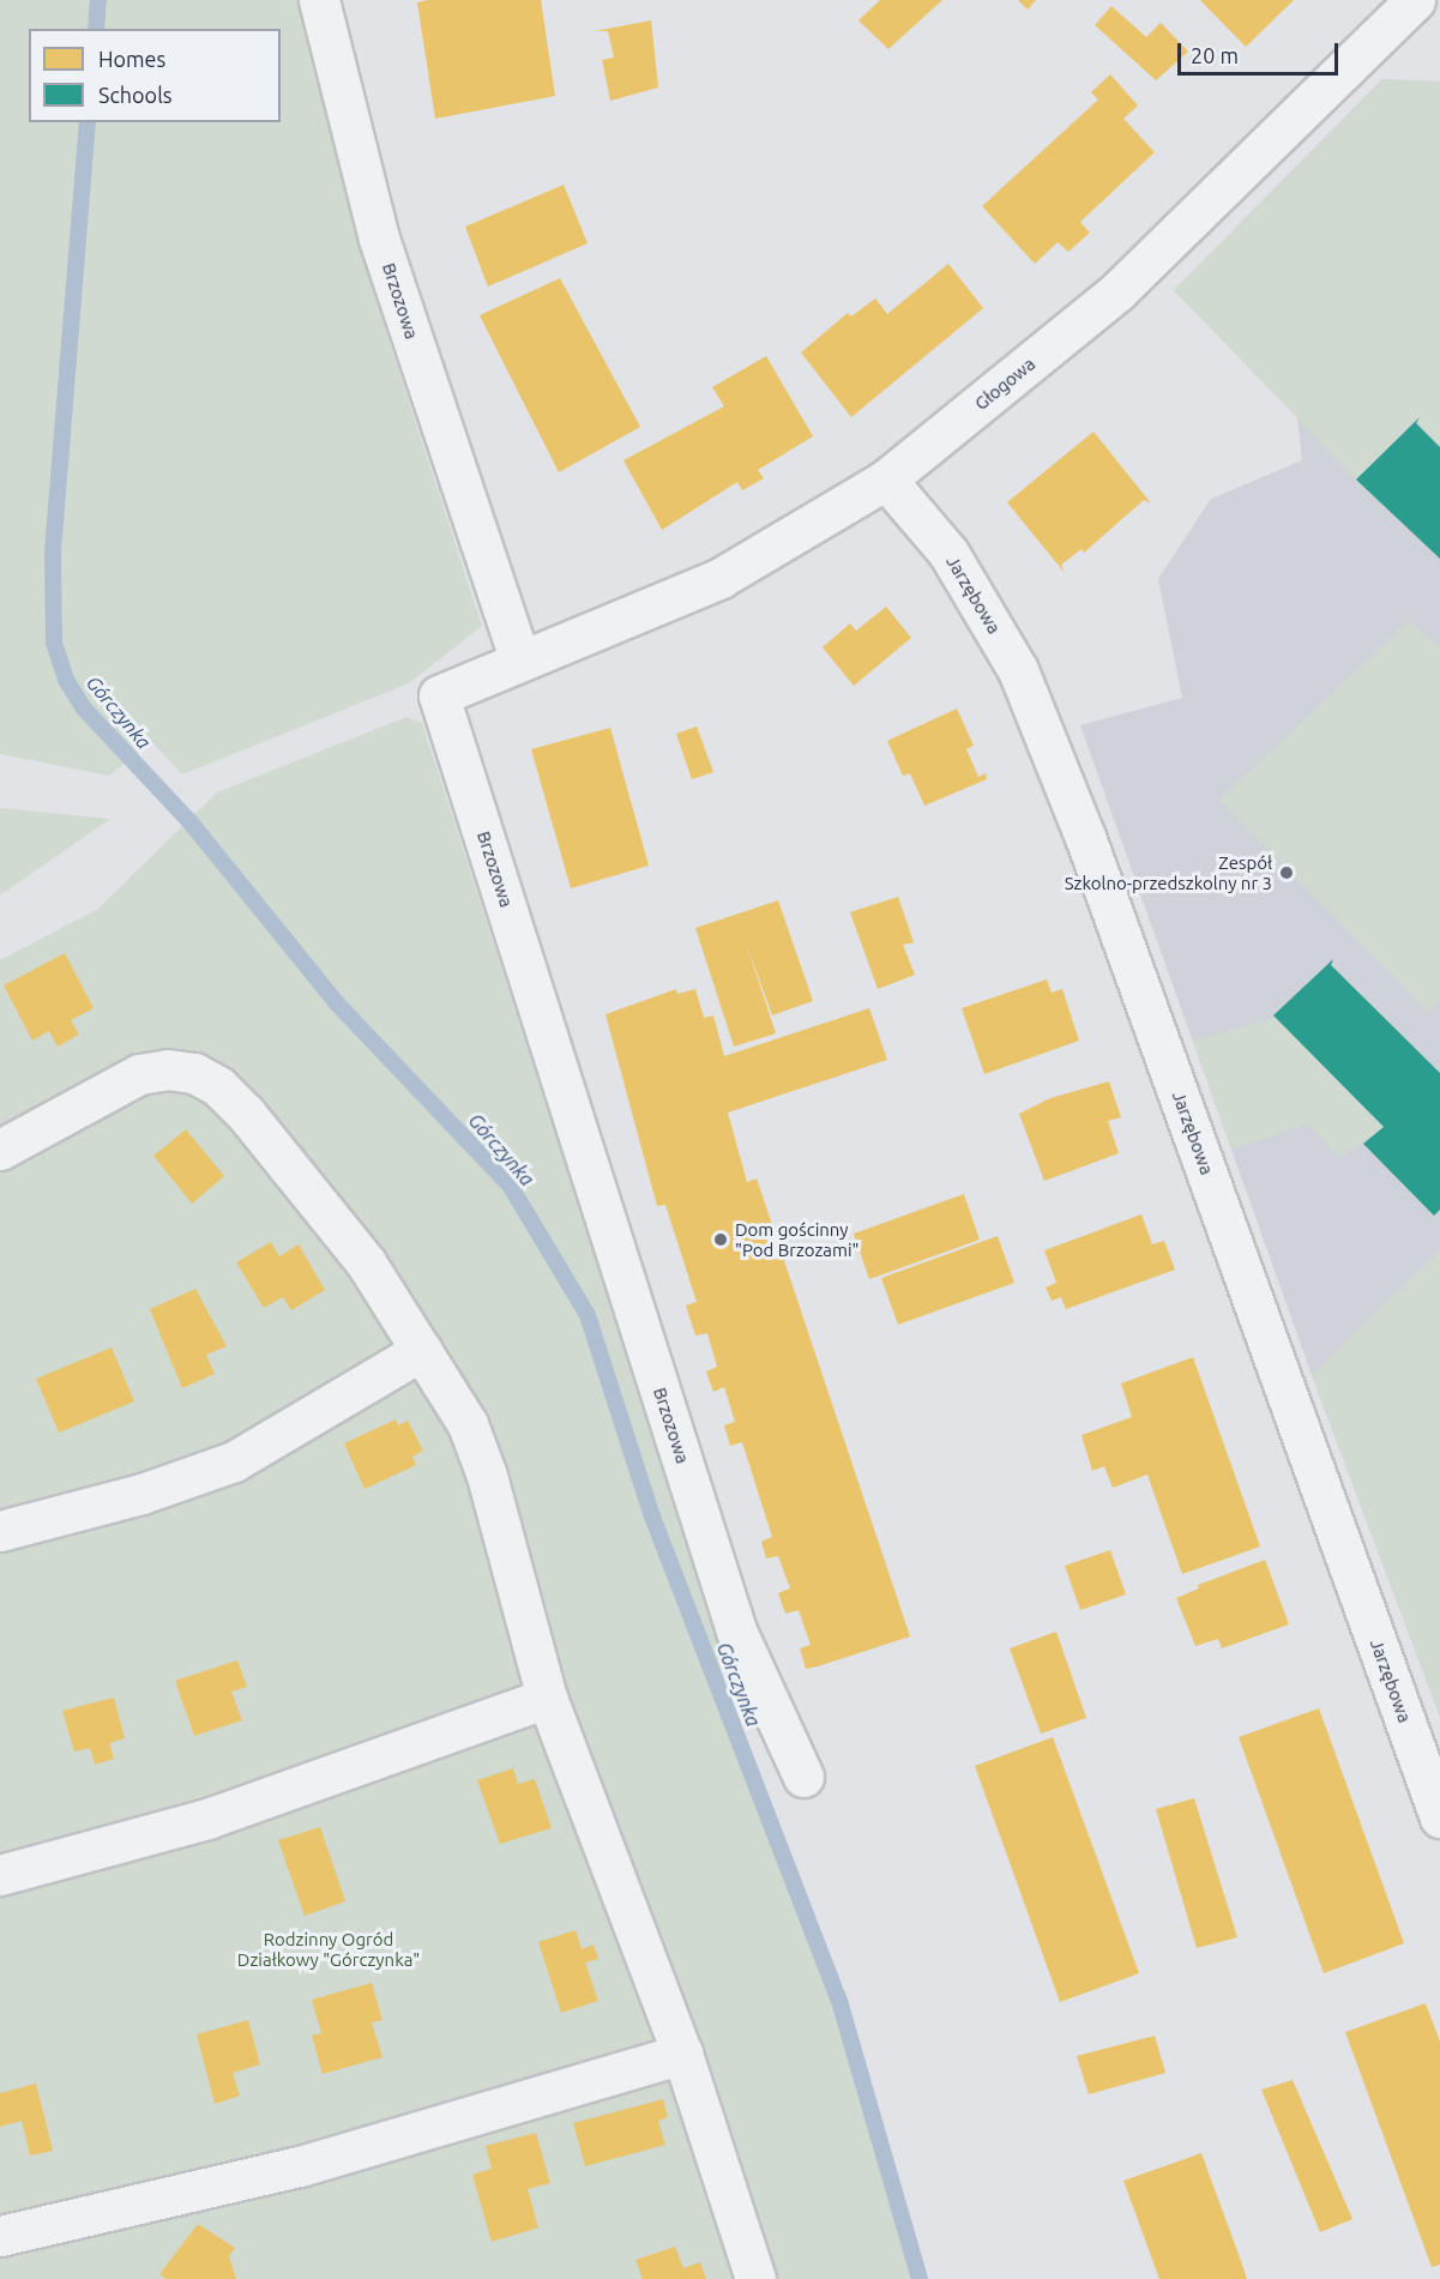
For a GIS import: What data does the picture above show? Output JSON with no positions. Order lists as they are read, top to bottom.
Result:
{
  "streets": {
    "street": ["Brzozowa", "Głogowa", "Jarzębowa"]
  },
  "crossings": [
    ["Brzozowa", "Głogowa"],
    ["Głogowa", "Jarzębowa"]
  ],
  "water": ["Górczynka"],
  "parks": ["Rodzinny Ogród Działkowy \"Górczynka\""],
  "places": ["Zespół Szkolno-przedszkolny nr 3", "Dom gościnny \"Pod Brzozami\""],
  "legend": ["Homes", "Schools"],
  "scale_bar": "20 m"
}
